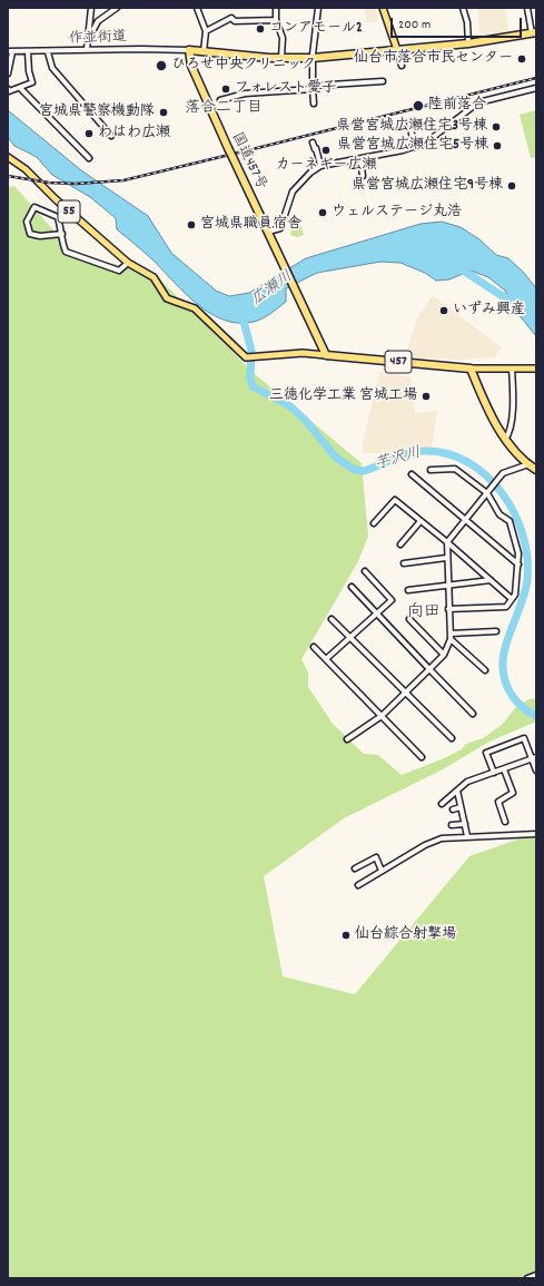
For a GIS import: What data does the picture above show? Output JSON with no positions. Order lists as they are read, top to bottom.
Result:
{
  "streets": {
    "highway": ["国道457号", "457"],
    "main road": ["55"],
    "street": ["作並街道"]
  },
  "crossings": [
    ["作並街道", "国道457号"],
    ["国道457号", "55"],
    ["国道457号", "457"],
    ["55", "457"]
  ],
  "districts": ["落合二丁目", "向田"],
  "water": ["広瀬川", "芋沢川"],
  "places": [
    "コンアモール2",
    "仙台市落合市民センター",
    "ひろせ中央クリニック",
    "フォレスト愛子",
    "陸前落合",
    "宮城県警察機動隊",
    "県営宮城広瀬住宅3号棟",
    "わはわ広瀬",
    "県営宮城広瀬住宅5号棟",
    "カーネギー広瀬",
    "県営宮城広瀬住宅9号棟",
    "ウェルステージ丸浩",
    "宮城県職員宿舎",
    "いずみ興産",
    "三徳化学工業 宮城工場",
    "仙台綜合射撃場"
  ],
  "scale_bar": "200 m"
}
